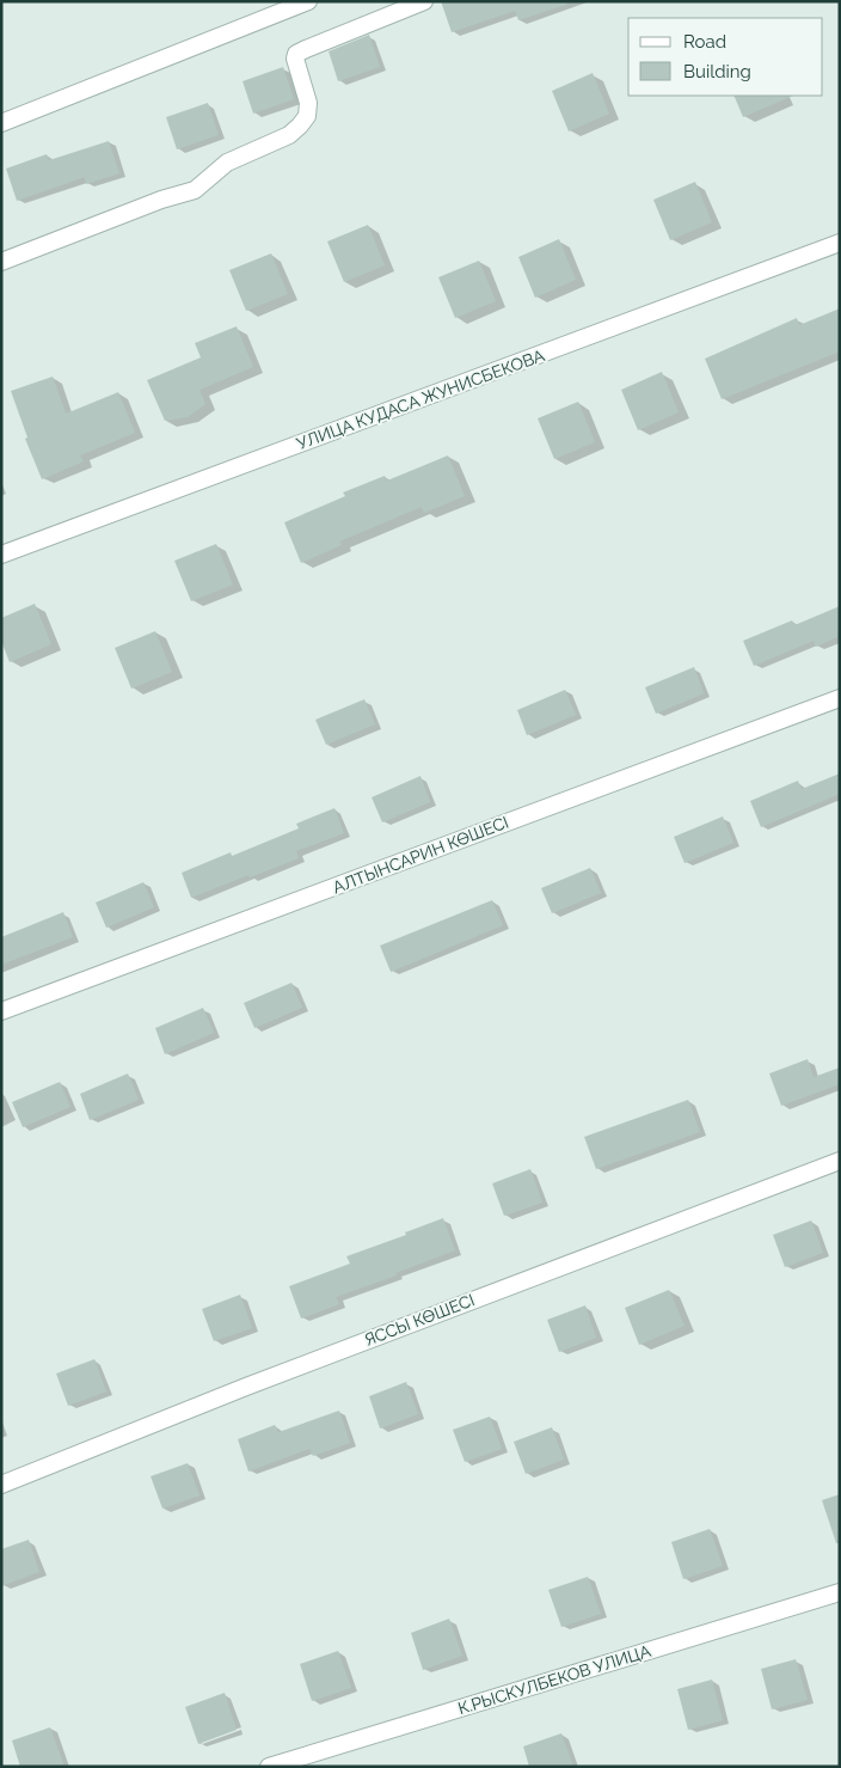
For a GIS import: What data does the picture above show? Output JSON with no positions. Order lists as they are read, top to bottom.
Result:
{
  "streets": {
    "street": [
      "УЛИЦА КУДАСА ЖУНИСБЕКОВА",
      "АЛТЫНСАРИН КӨШЕСІ",
      "ЯССЫ КӨШЕСІ",
      "К.РЫСКУЛБЕКОВ УЛИЦА"
    ]
  },
  "legend": ["Road", "Building"]
}
